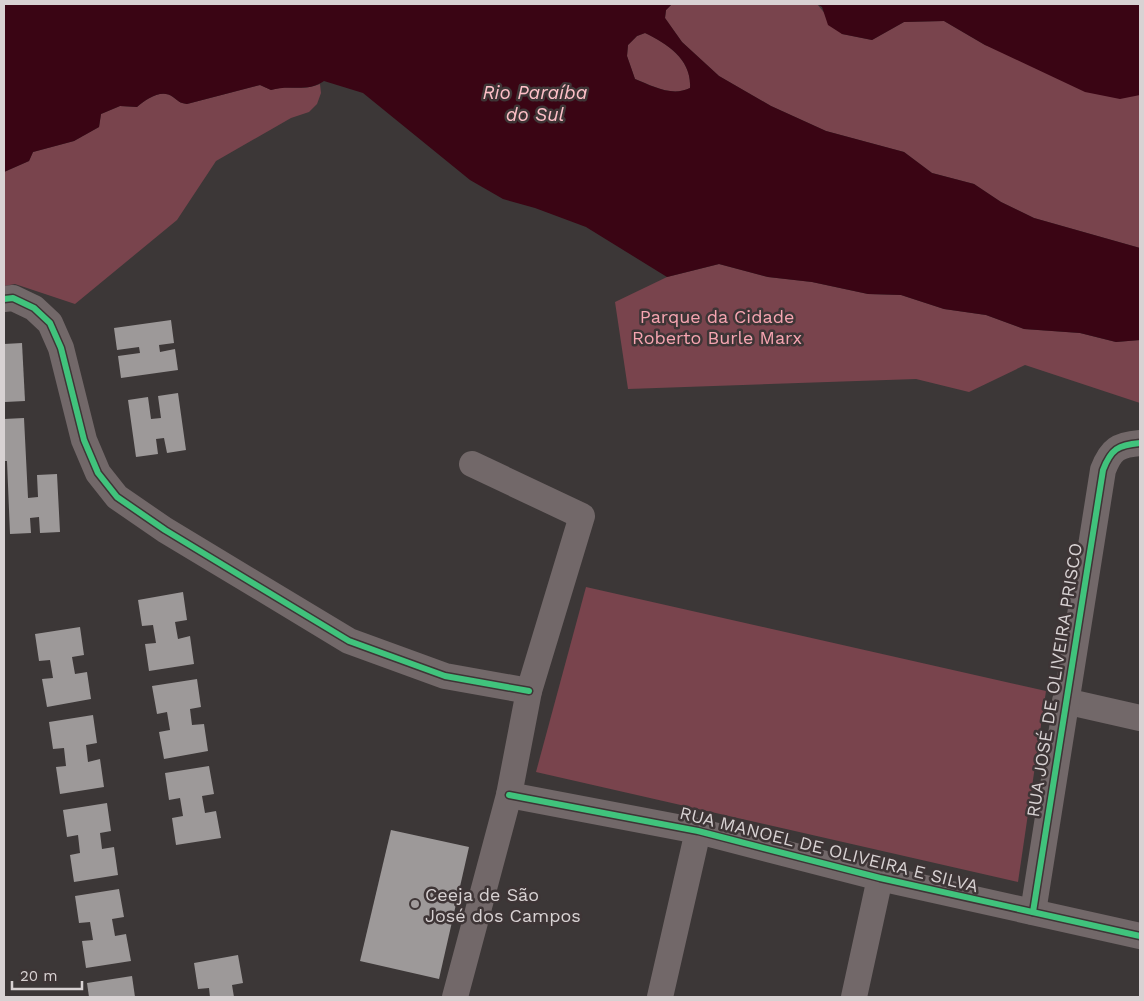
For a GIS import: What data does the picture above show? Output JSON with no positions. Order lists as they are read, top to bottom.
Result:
{
  "streets": {
    "street": ["RUA JOSÉ DE OLIVEIRA PRISCO", "RUA MANOEL DE OLIVEIRA E SILVA"]
  },
  "crossings": [
    ["RUA JOSÉ DE OLIVEIRA PRISCO", "RUA MANOEL DE OLIVEIRA E SILVA"]
  ],
  "water": ["Rio Paraíba do Sul"],
  "parks": ["Parque da Cidade Roberto Burle Marx"],
  "places": ["Ceeja de São José dos Campos"],
  "scale_bar": "20 m"
}
